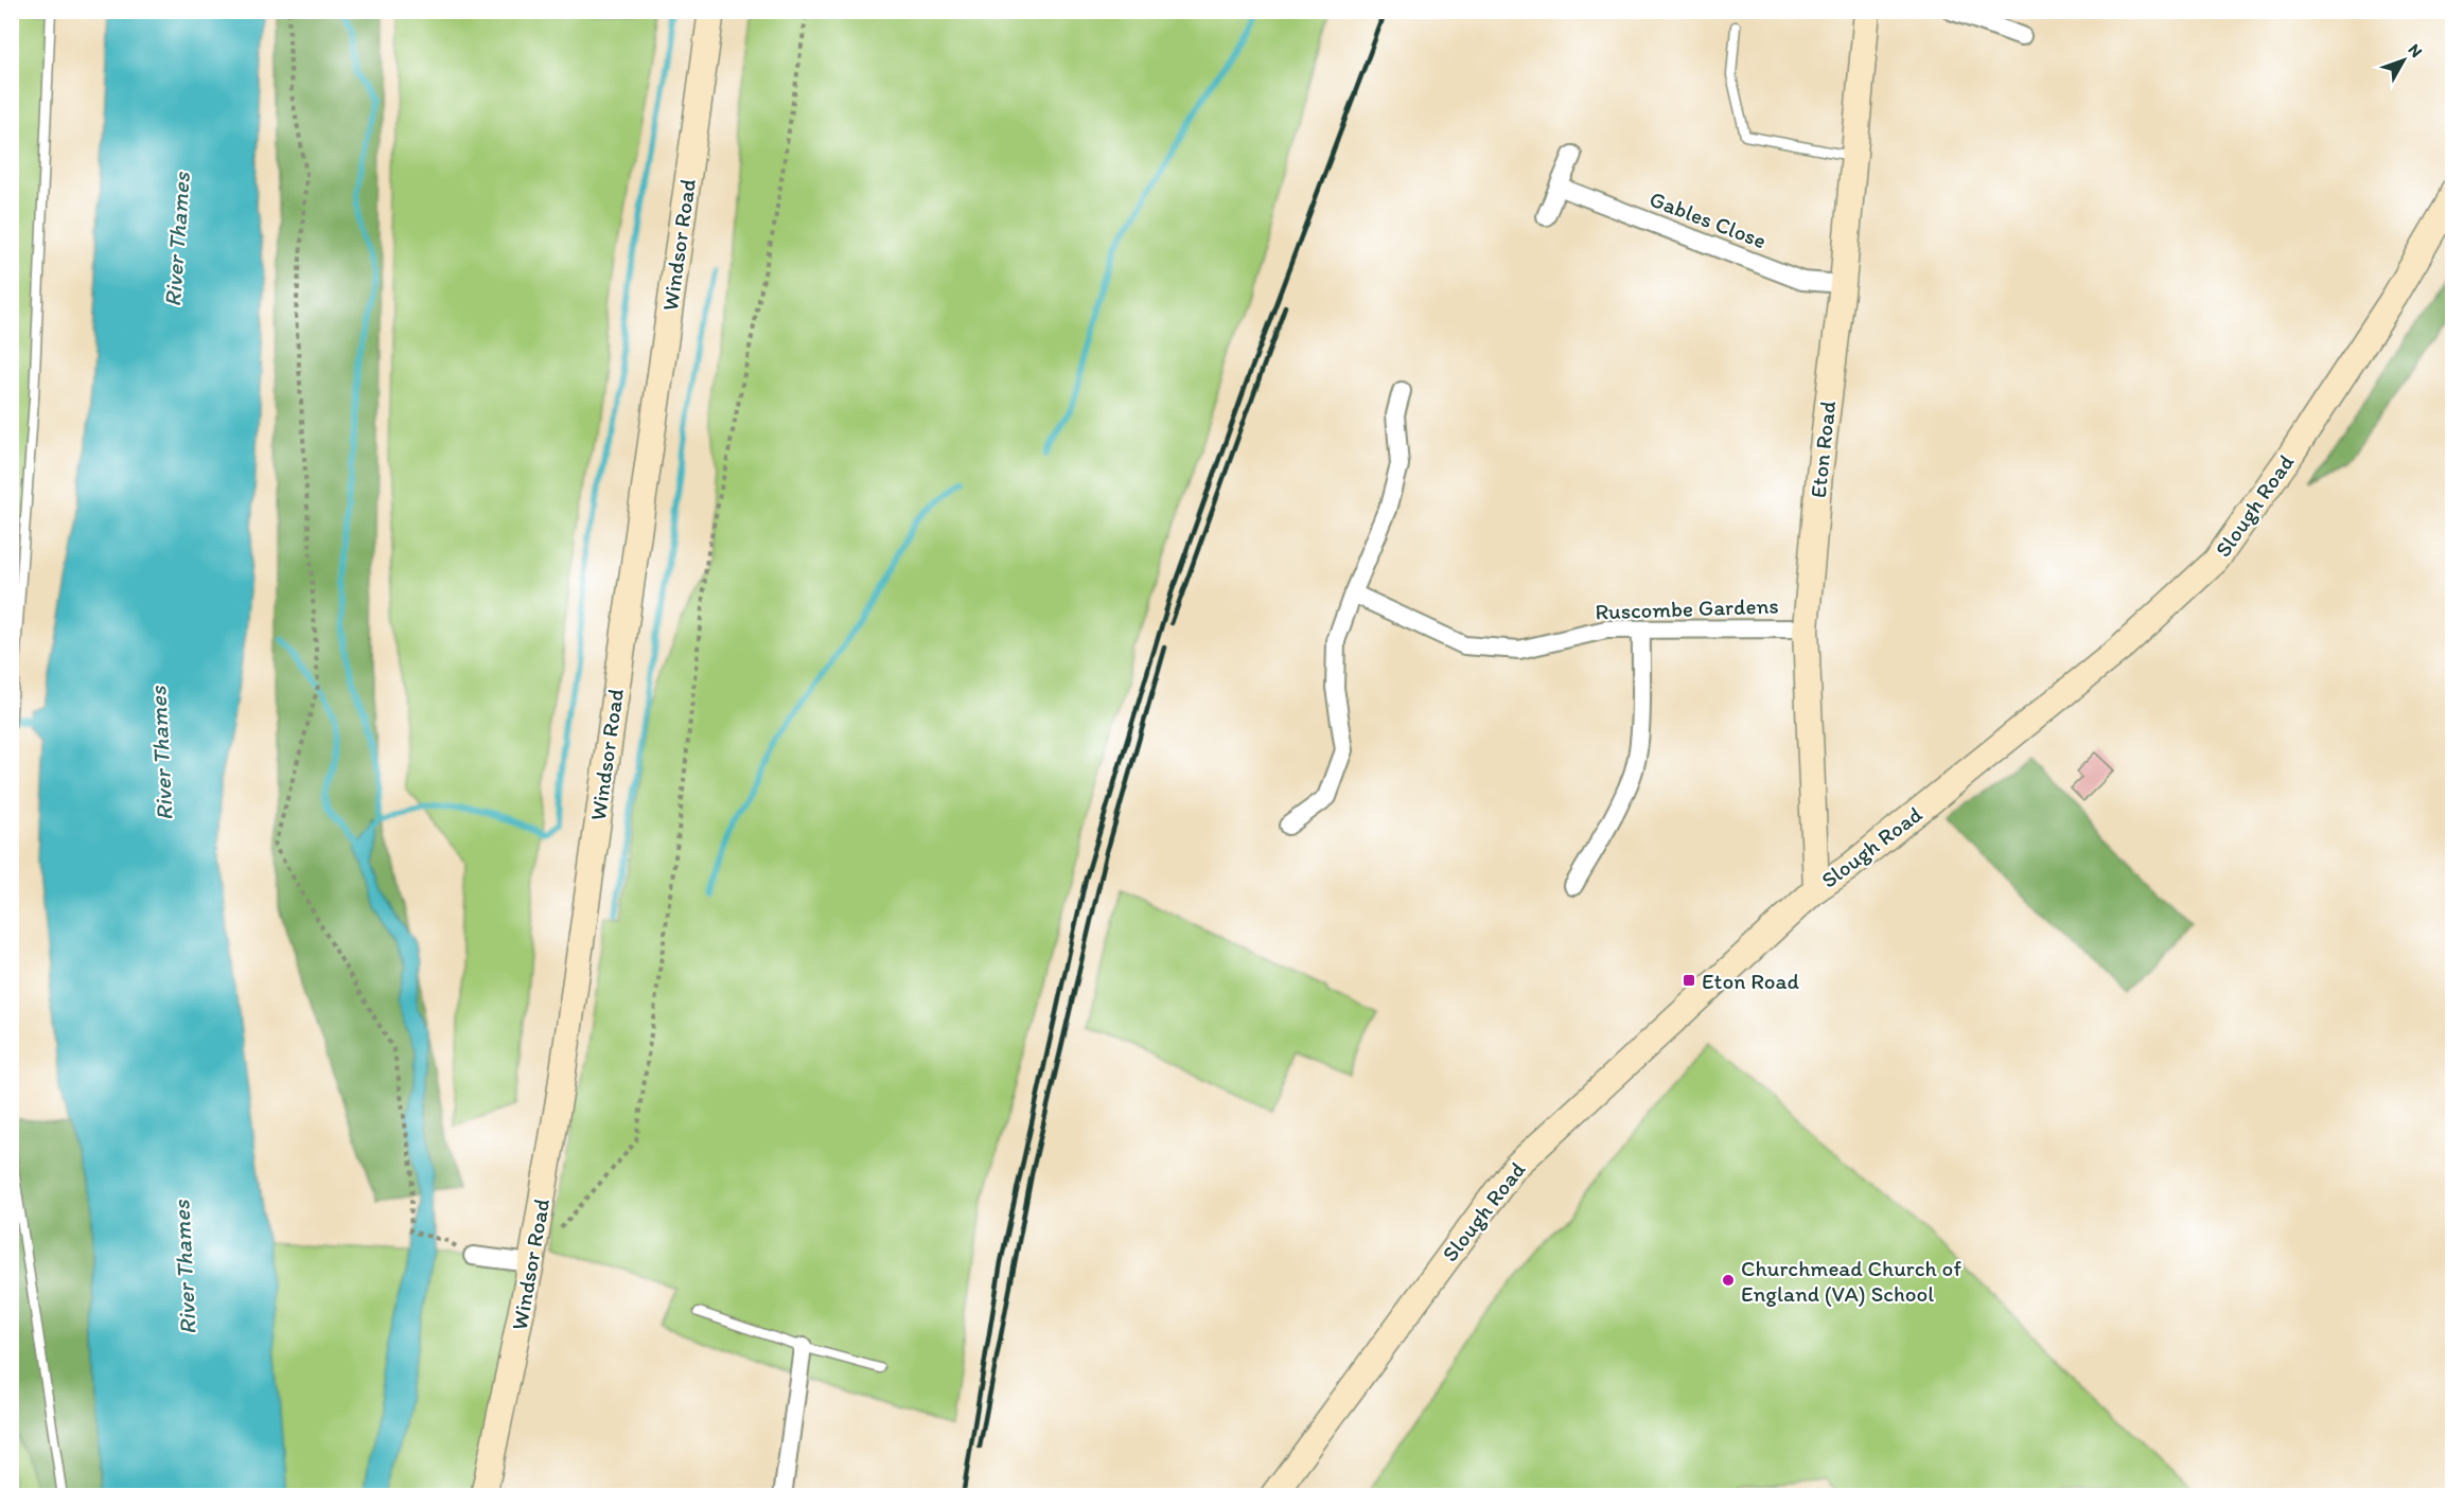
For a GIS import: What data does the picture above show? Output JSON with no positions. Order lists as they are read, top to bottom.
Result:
{
  "streets": {
    "main road": ["Windsor Road", "Eton Road", "Slough Road"],
    "street": ["Gables Close", "Ruscombe Gardens"]
  },
  "crossings": [
    ["Gables Close", "Eton Road"],
    ["Eton Road", "Slough Road"],
    ["Eton Road", "Ruscombe Gardens"]
  ],
  "water": ["River Thames"],
  "places": {
    "transit": ["Eton Road"],
    "other": ["Churchmead Church of England (VA) School"]
  },
  "north": "top right"
}
